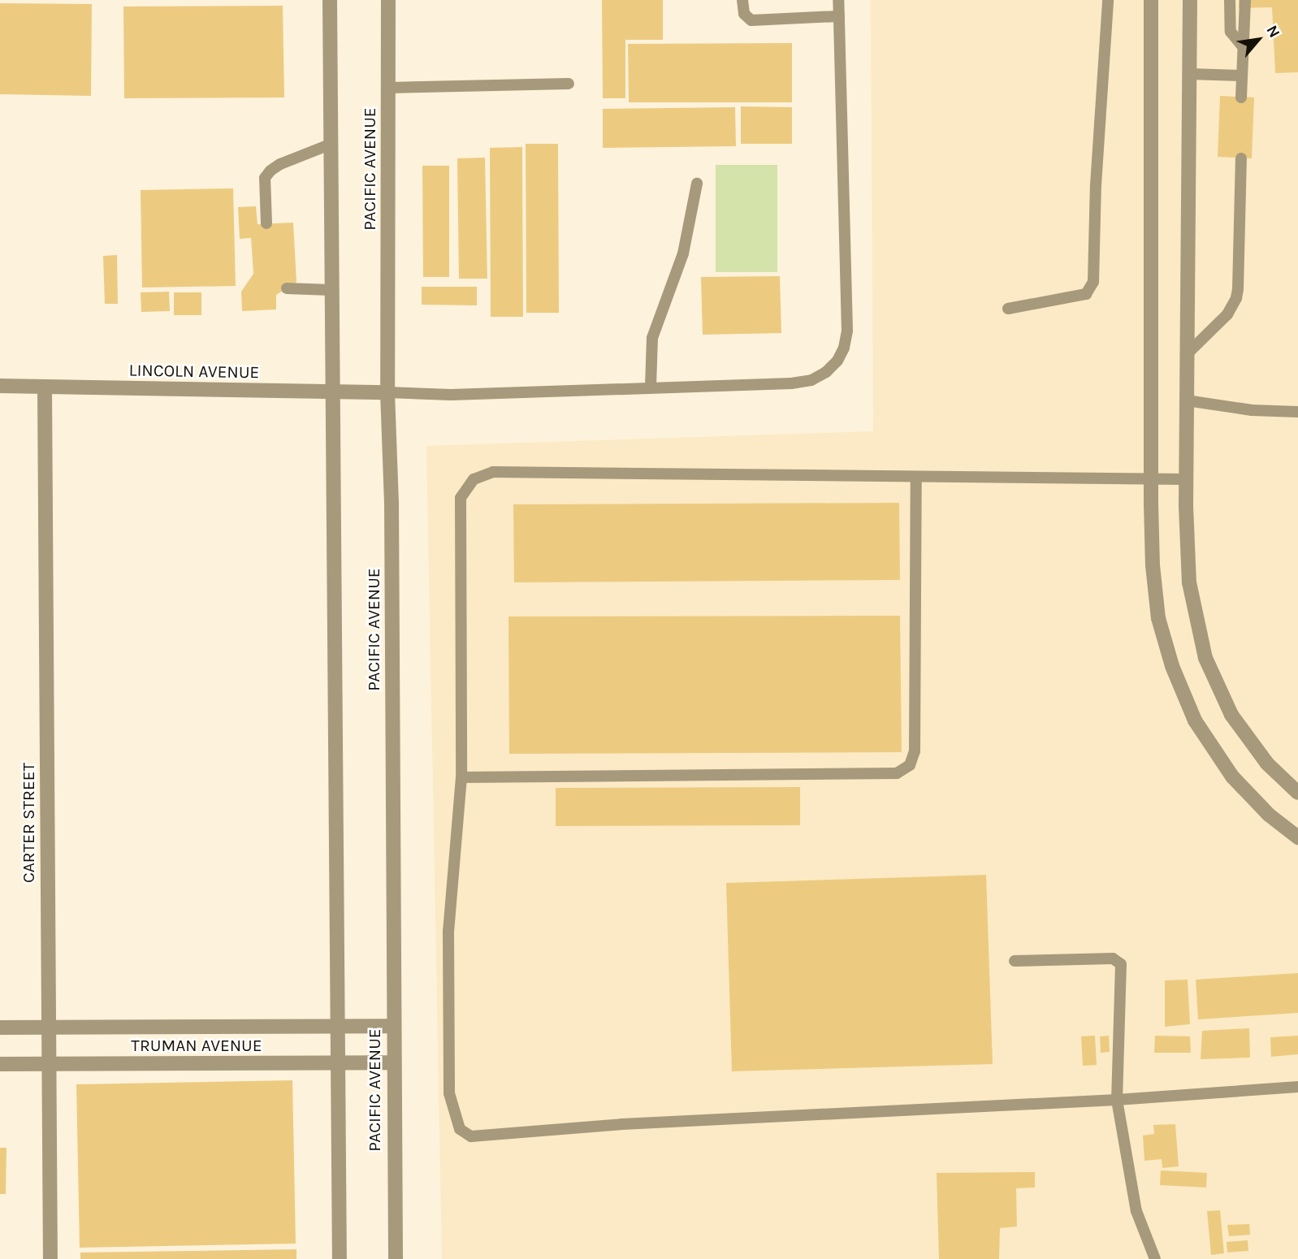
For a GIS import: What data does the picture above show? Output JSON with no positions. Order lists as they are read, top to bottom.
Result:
{
  "streets": {
    "street": [
      "PACIFIC AVENUE",
      "LINCOLN AVENUE",
      "CARTER STREET",
      "TRUMAN AVENUE"
    ]
  },
  "crossings": [
    ["PACIFIC AVENUE", "LINCOLN AVENUE"],
    ["PACIFIC AVENUE", "TRUMAN AVENUE"],
    ["LINCOLN AVENUE", "CARTER STREET"],
    ["CARTER STREET", "TRUMAN AVENUE"]
  ],
  "north": "top right"
}
